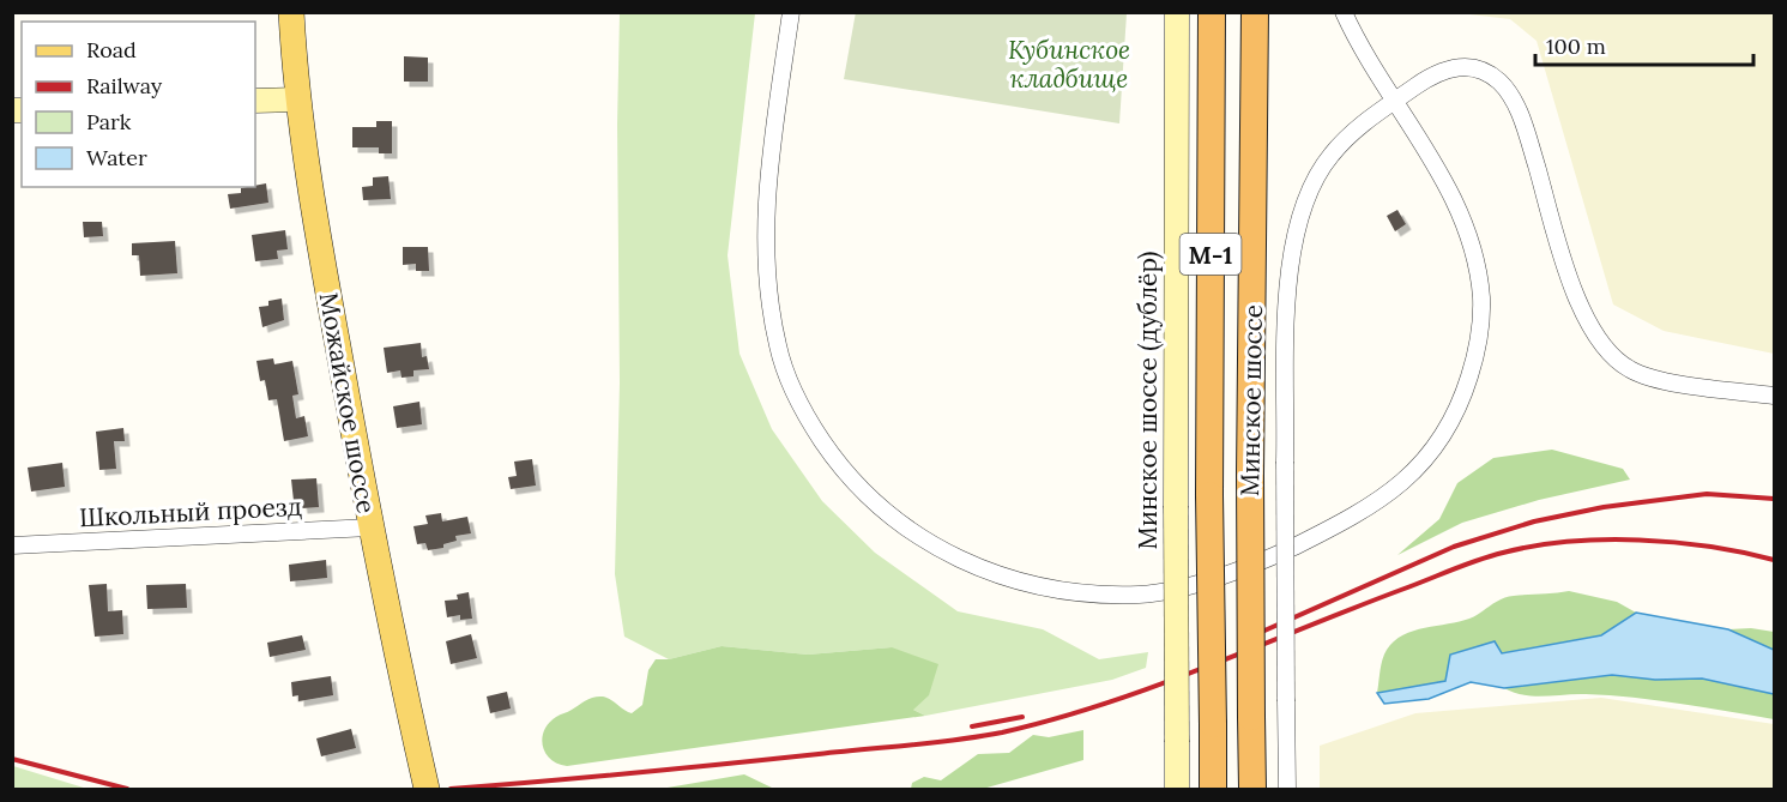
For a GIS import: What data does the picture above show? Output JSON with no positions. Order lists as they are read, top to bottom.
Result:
{
  "streets": {
    "highway": ["М-1", "Минское шоссе"],
    "main road": ["Минское шоссе (дублёр)", "Можайское шоссе"],
    "street": ["Школьный проезд"]
  },
  "crossings": [
    ["Можайское шоссе", "Школьный проезд"]
  ],
  "parks": ["Кубинское кладбище"],
  "legend": [
    "Road",
    "Railway",
    "Park",
    "Water"
  ],
  "scale_bar": "100 m"
}
